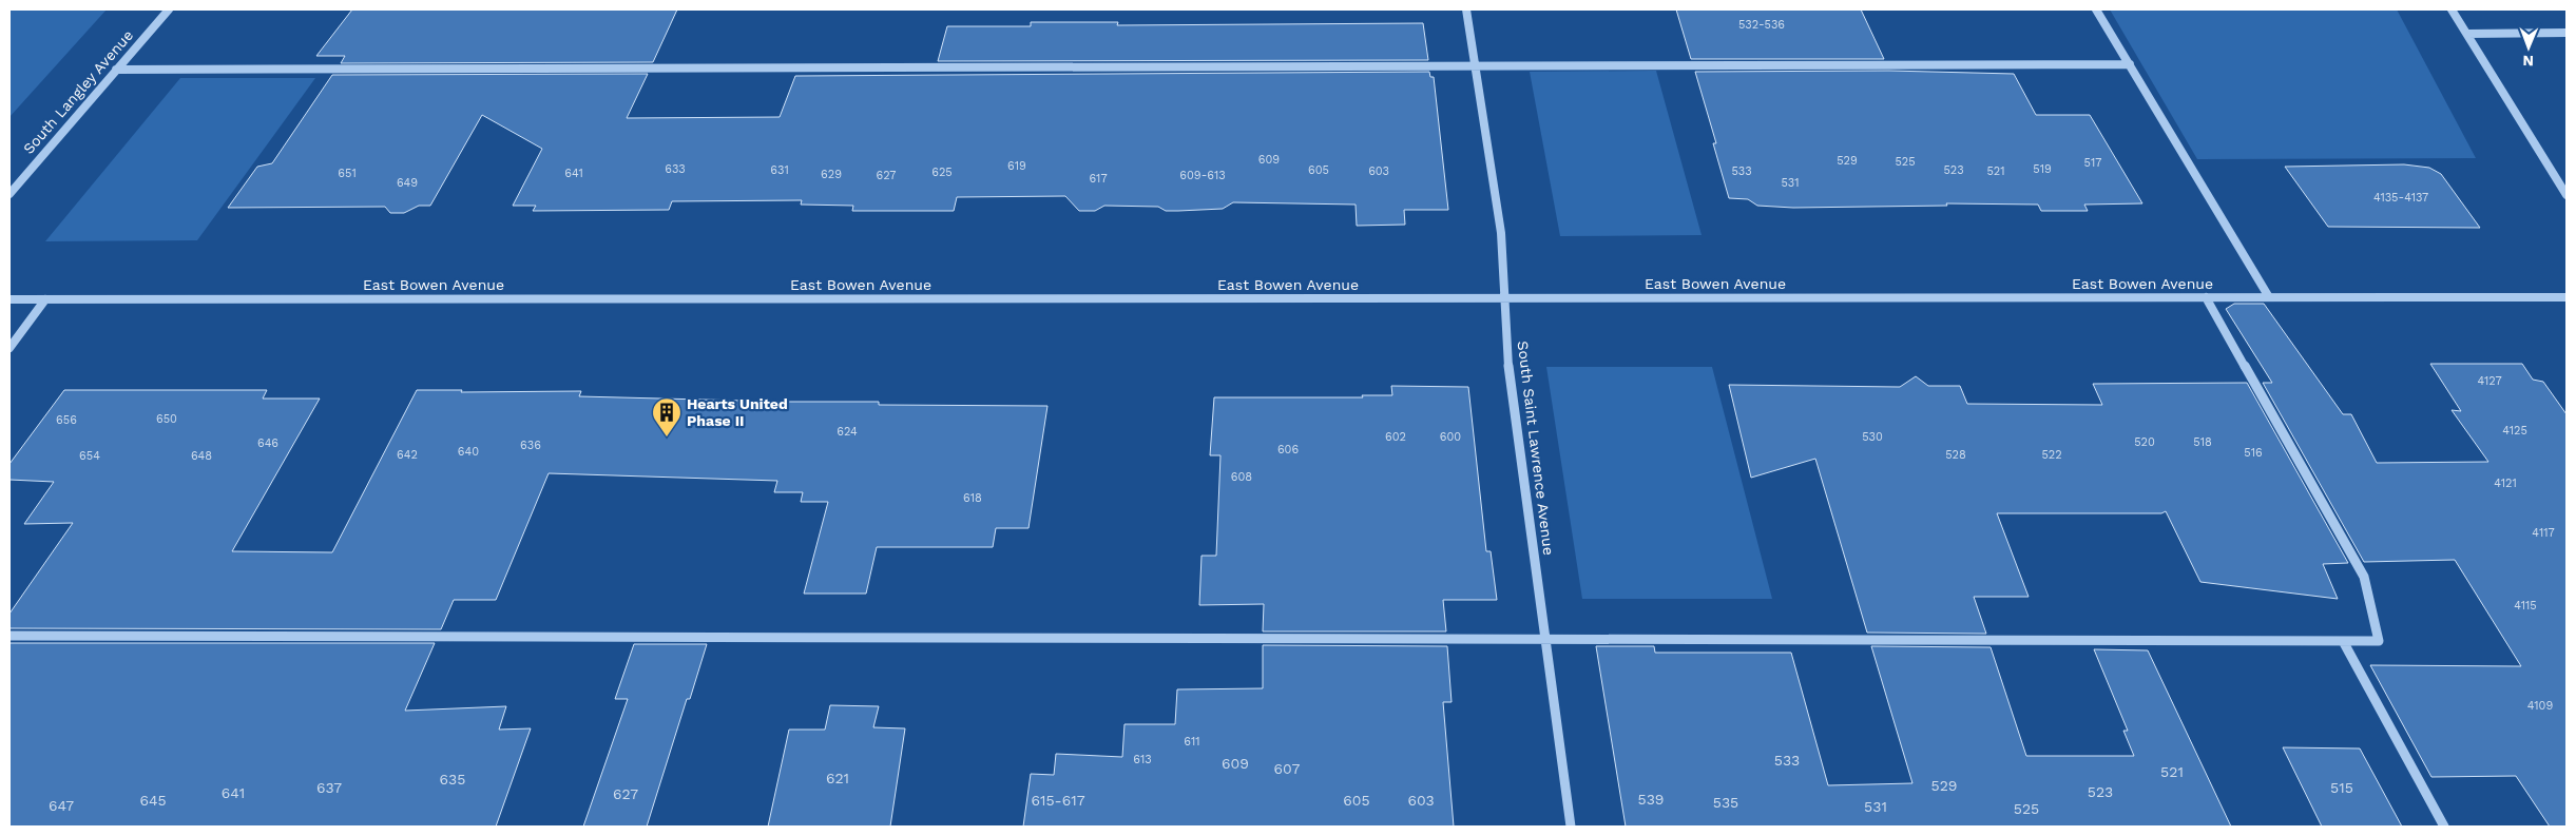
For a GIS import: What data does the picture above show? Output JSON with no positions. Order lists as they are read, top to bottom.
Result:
{
  "streets": {
    "street": ["South Langley Avenue", "East Bowen Avenue", "South Saint Lawrence Avenue"]
  },
  "crossings": [
    ["East Bowen Avenue", "South Saint Lawrence Avenue"]
  ],
  "places": {
    "building": ["Hearts United Phase II"]
  },
  "house_numbers": [
    "532-536",
    "609",
    "529",
    "525",
    "517",
    "619",
    "633",
    "519",
    "631",
    "605",
    "523",
    "603",
    "533",
    "521",
    "625",
    "651",
    "641",
    "629",
    "627",
    "609-613",
    "617",
    "649",
    "531",
    "4135-4137",
    "4127",
    "650",
    "656",
    "4125",
    "624",
    "602",
    "600",
    "530",
    "520",
    "518",
    "646",
    "636",
    "606",
    "640",
    "516",
    "642",
    "528",
    "522",
    "654",
    "648",
    "608",
    "4121",
    "618",
    "4117",
    "4115",
    "4109",
    "611",
    "613",
    "533",
    "609",
    "607",
    "521",
    "621",
    "635",
    "529",
    "637",
    "515",
    "523",
    "641",
    "627",
    "539",
    "645",
    "615-617",
    "605",
    "603",
    "535",
    "647",
    "531",
    "525"
  ],
  "north": "bottom"
}
